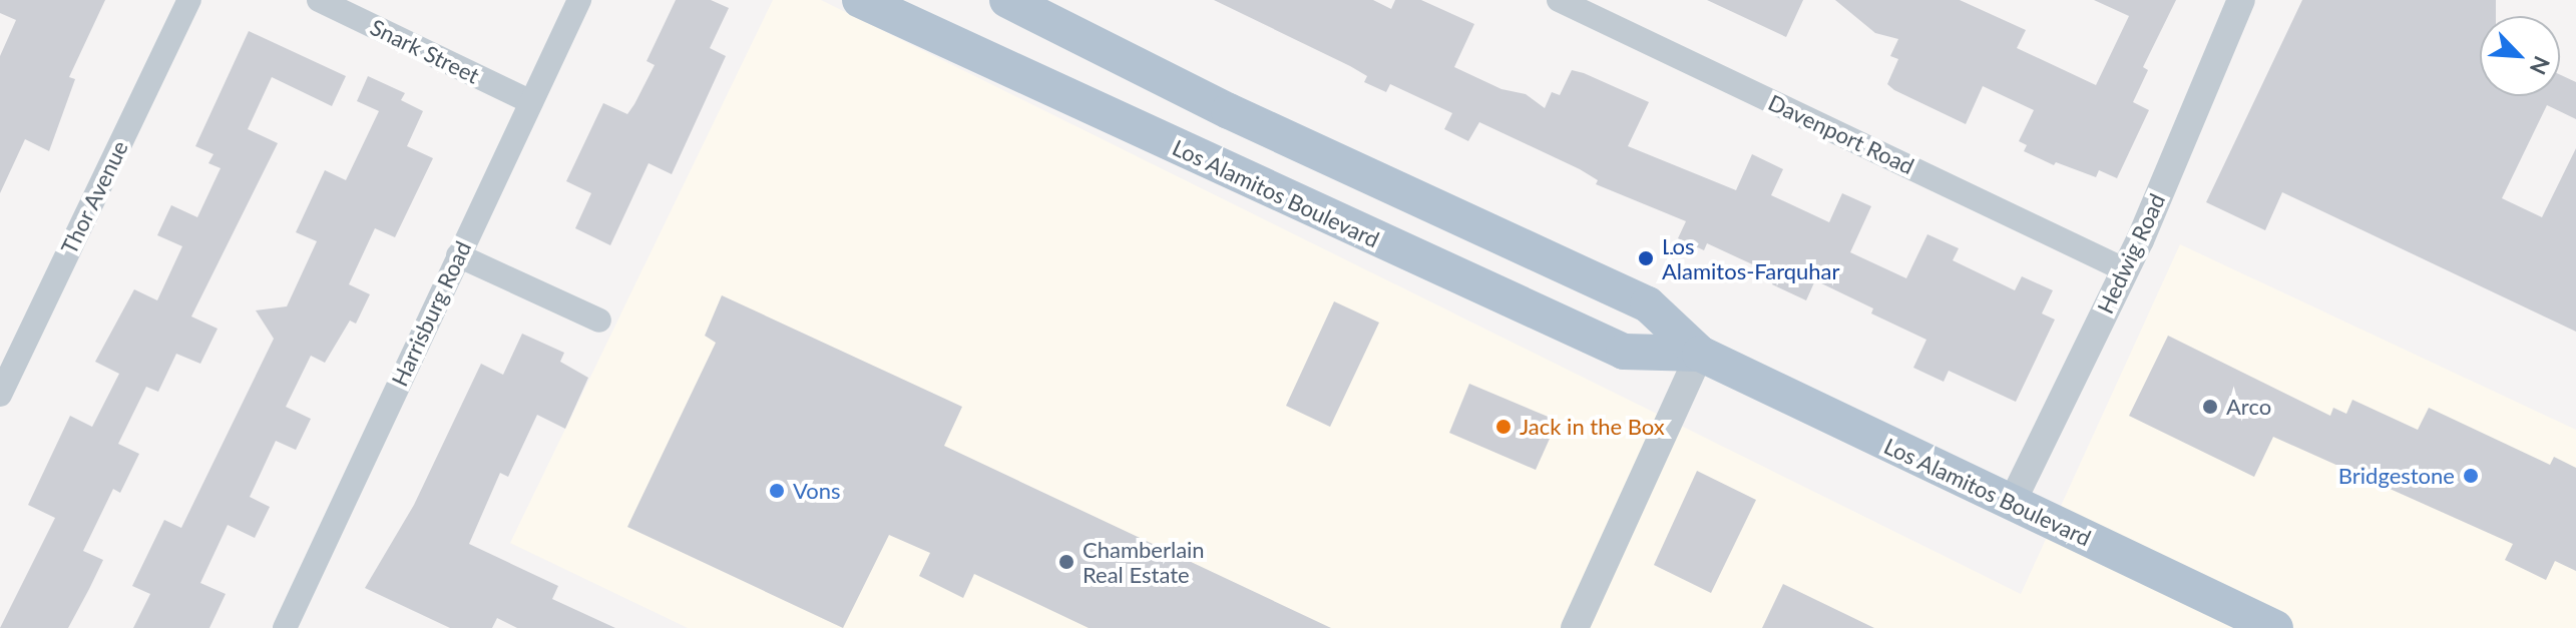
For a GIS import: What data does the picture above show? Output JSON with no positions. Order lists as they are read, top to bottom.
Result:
{
  "streets": {
    "main road": ["Los Alamitos Boulevard"],
    "street": [
      "Snark Street",
      "Davenport Road",
      "Thor Avenue",
      "Hedwig Road",
      "Harrisburg Road"
    ]
  },
  "crossings": [
    ["Snark Street", "Harrisburg Road"],
    ["Davenport Road", "Hedwig Road"],
    ["Los Alamitos Boulevard", "Hedwig Road"]
  ],
  "places": [
    "Los Alamitos-Farquhar",
    "Arco",
    "Jack in the Box",
    "Bridgestone",
    "Vons",
    "Chamberlain Real Estate"
  ],
  "north": "bottom right"
}
